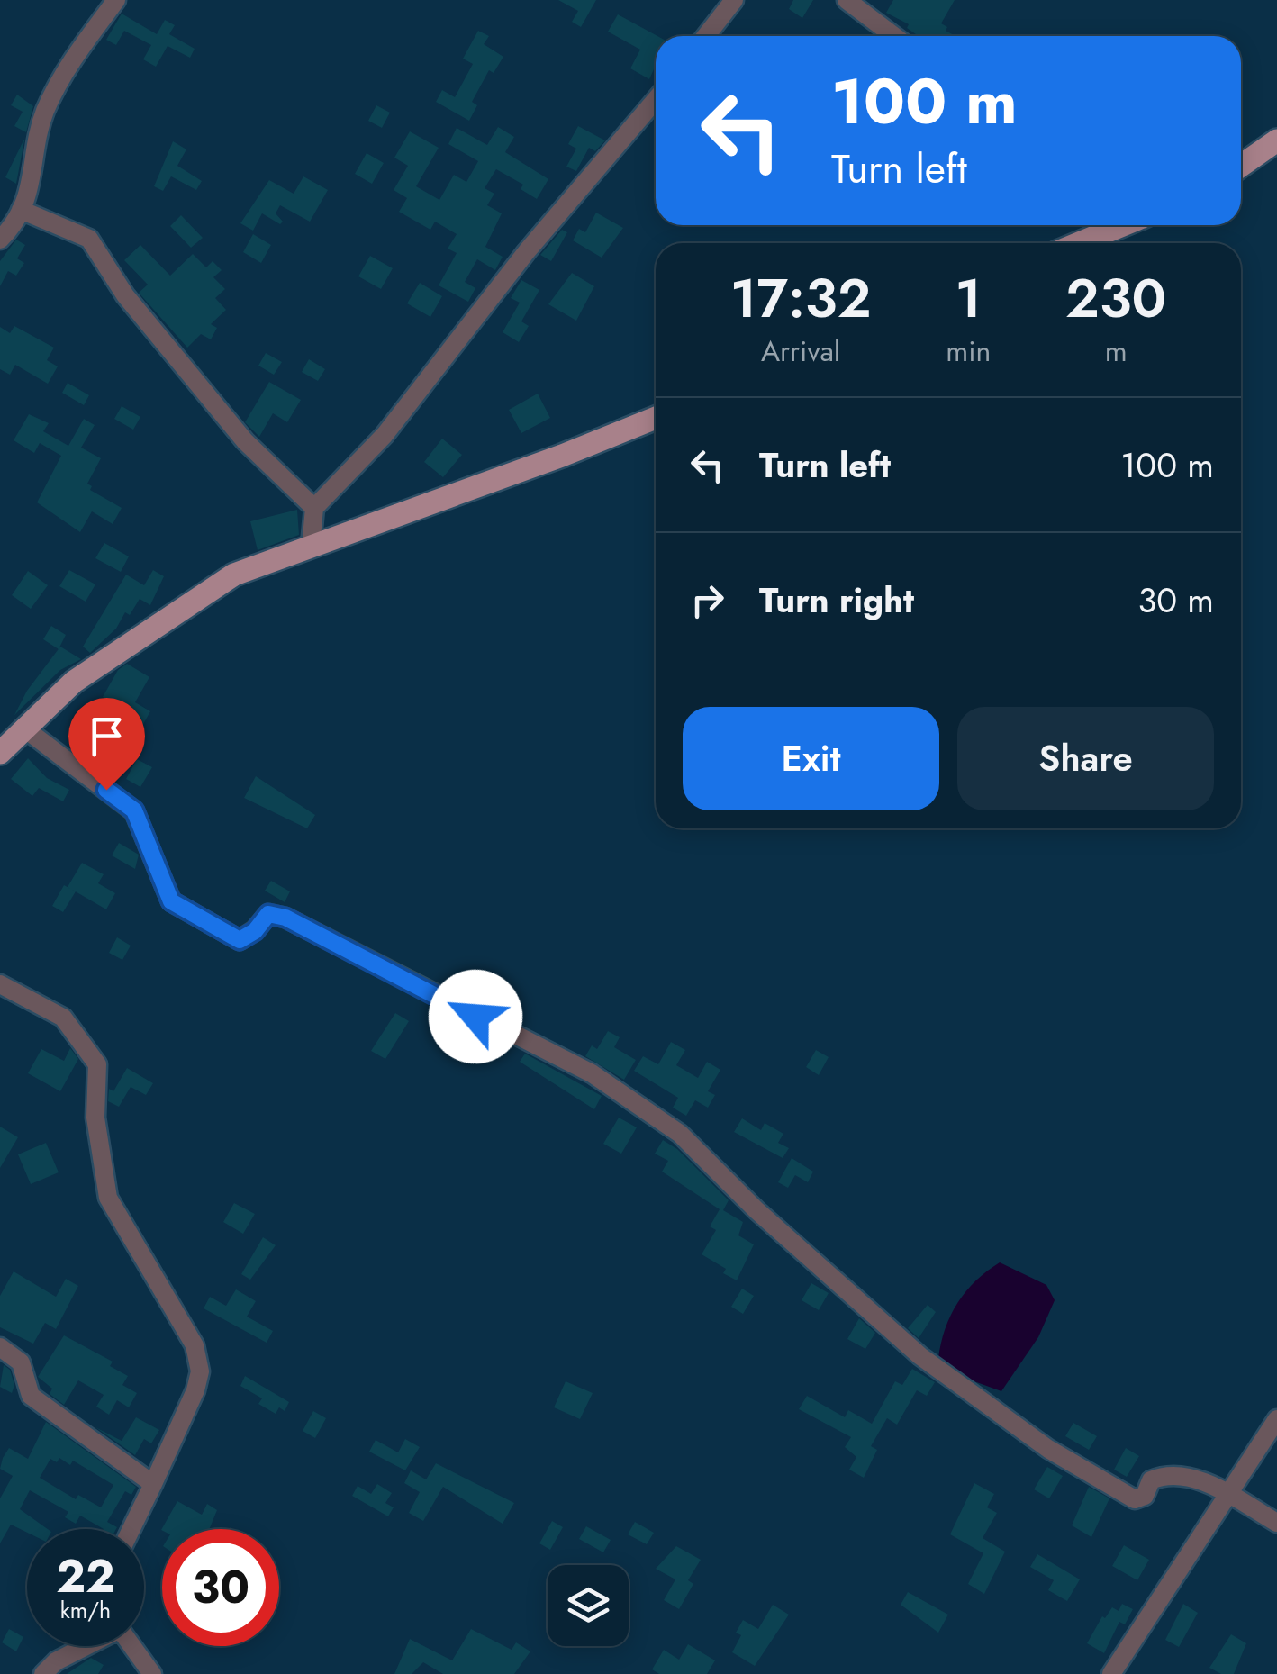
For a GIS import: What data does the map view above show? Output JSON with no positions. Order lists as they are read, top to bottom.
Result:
{
  "page": {
    "turn": ["100 m", "Turn left"],
    "eta": [
      "17:32",
      "Arrival",
      "1",
      "min",
      "230",
      "m"
    ],
    "list": [
      {
        "name": "Turn left",
        "value": "100 m"
      },
      {
        "name": "Turn right",
        "value": "30 m"
      }
    ],
    "buttons": ["Exit", "Share"],
    "speed": "22 km/h",
    "limit": "30"
  }
}
